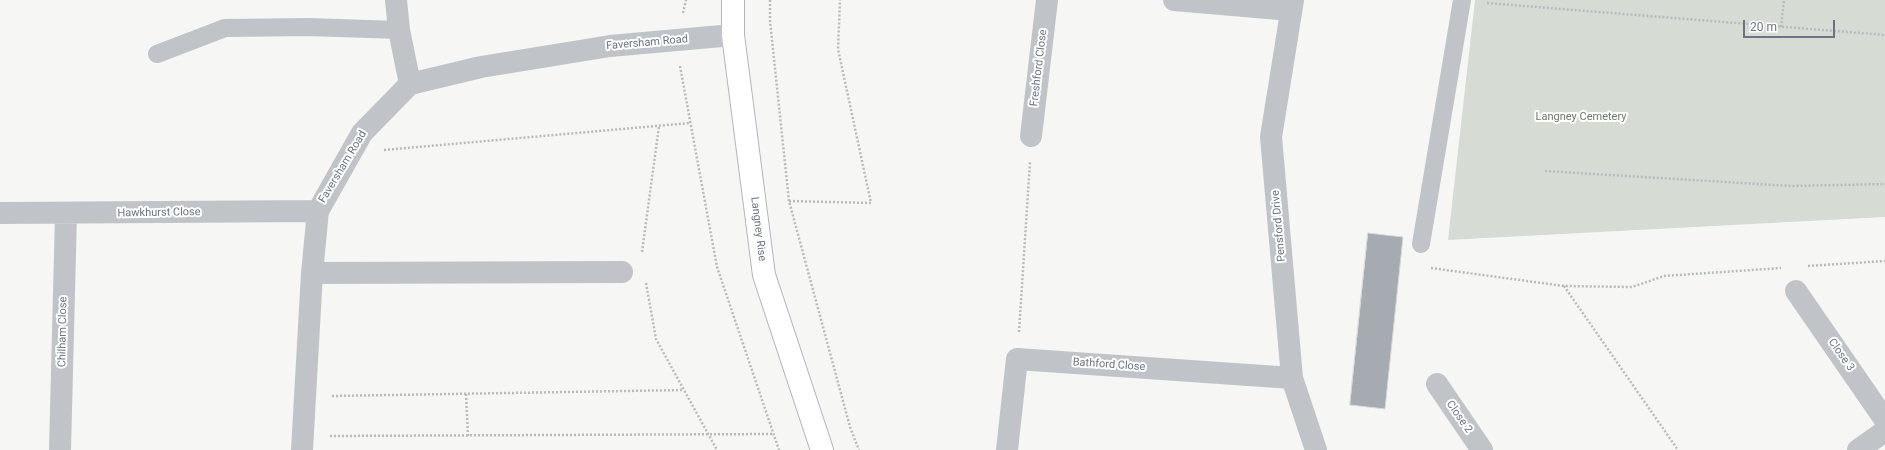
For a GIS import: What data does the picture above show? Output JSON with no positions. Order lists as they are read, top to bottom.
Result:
{
  "streets": {
    "main road": ["Langney Rise"],
    "street": [
      "Faversham Road",
      "Freshford Close",
      "Hawkhurst Close",
      "Pensford Drive",
      "Chilham Close",
      "Close 3",
      "Bathford Close",
      "Close 2"
    ]
  },
  "crossings": [
    ["Faversham Road", "Hawkhurst Close"],
    ["Faversham Road", "Langney Rise"],
    ["Hawkhurst Close", "Chilham Close"],
    ["Pensford Drive", "Bathford Close"]
  ],
  "parks": ["Langney Cemetery"],
  "scale_bar": "20 m"
}
